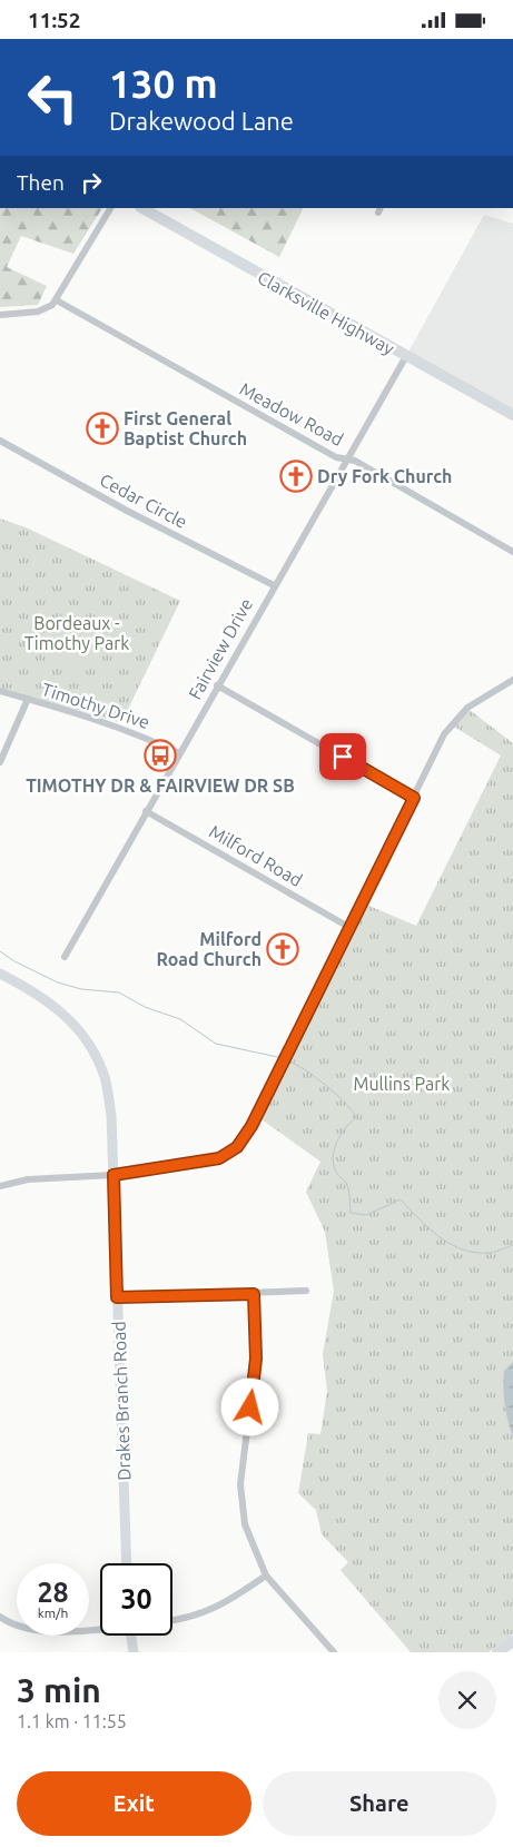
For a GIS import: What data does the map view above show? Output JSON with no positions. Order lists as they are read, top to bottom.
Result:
{
  "streets": {
    "main road": ["Clarksville Highway"],
    "street": [
      "Meadow Road",
      "Cedar Circle",
      "Fairview Drive",
      "Timothy Drive",
      "Milford Road",
      "Drakes Branch Road"
    ]
  },
  "crossings": [
    ["Clarksville Highway", "Fairview Drive"],
    ["Meadow Road", "Fairview Drive"],
    ["Cedar Circle", "Fairview Drive"],
    ["Fairview Drive", "Timothy Drive"],
    ["Fairview Drive", "Milford Road"]
  ],
  "parks": ["Bordeaux - Timothy Park", "Mullins Park"],
  "places": {
    "church": ["First General Baptist Church", "Dry Fork Church", "Milford Road Church"],
    "bus stop": ["TIMOTHY DR & FAIRVIEW DR SB"]
  },
  "page": {
    "status": "11:52",
    "turn": ["130 m", "Drakewood Lane"],
    "then": "Then",
    "speed": "28 km/h",
    "limit": "30",
    "heading": ["3 min", "1.1 km · 11:55"],
    "buttons": ["Exit", "Share"]
  }
}
